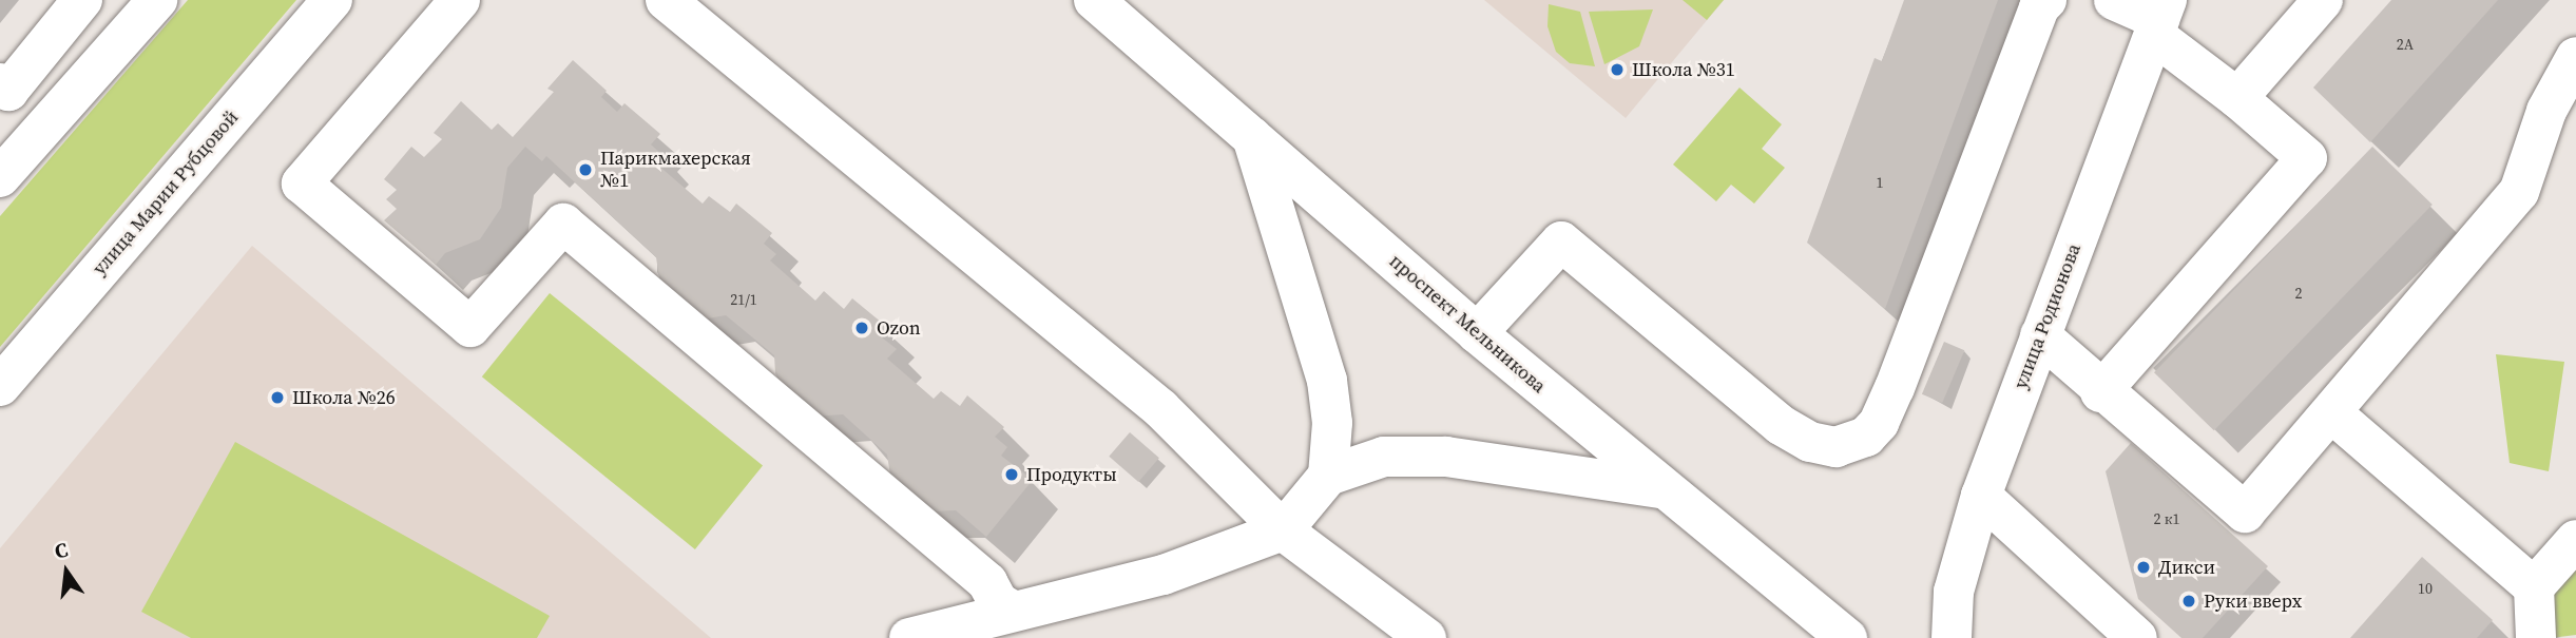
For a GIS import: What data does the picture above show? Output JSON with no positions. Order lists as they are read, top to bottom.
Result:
{
  "streets": {
    "street": ["улица Марии Рубцовой", "улица Родионова", "проспект Мельникова"]
  },
  "places": [
    "Школа №31",
    "Парикмахерская №1",
    "Ozon",
    "Школа №26",
    "Продукты",
    "Дикси",
    "Руки вверх"
  ],
  "house_numbers": [
    "2А",
    "1",
    "2",
    "21/1",
    "2 к1",
    "10"
  ],
  "north": "top"
}
